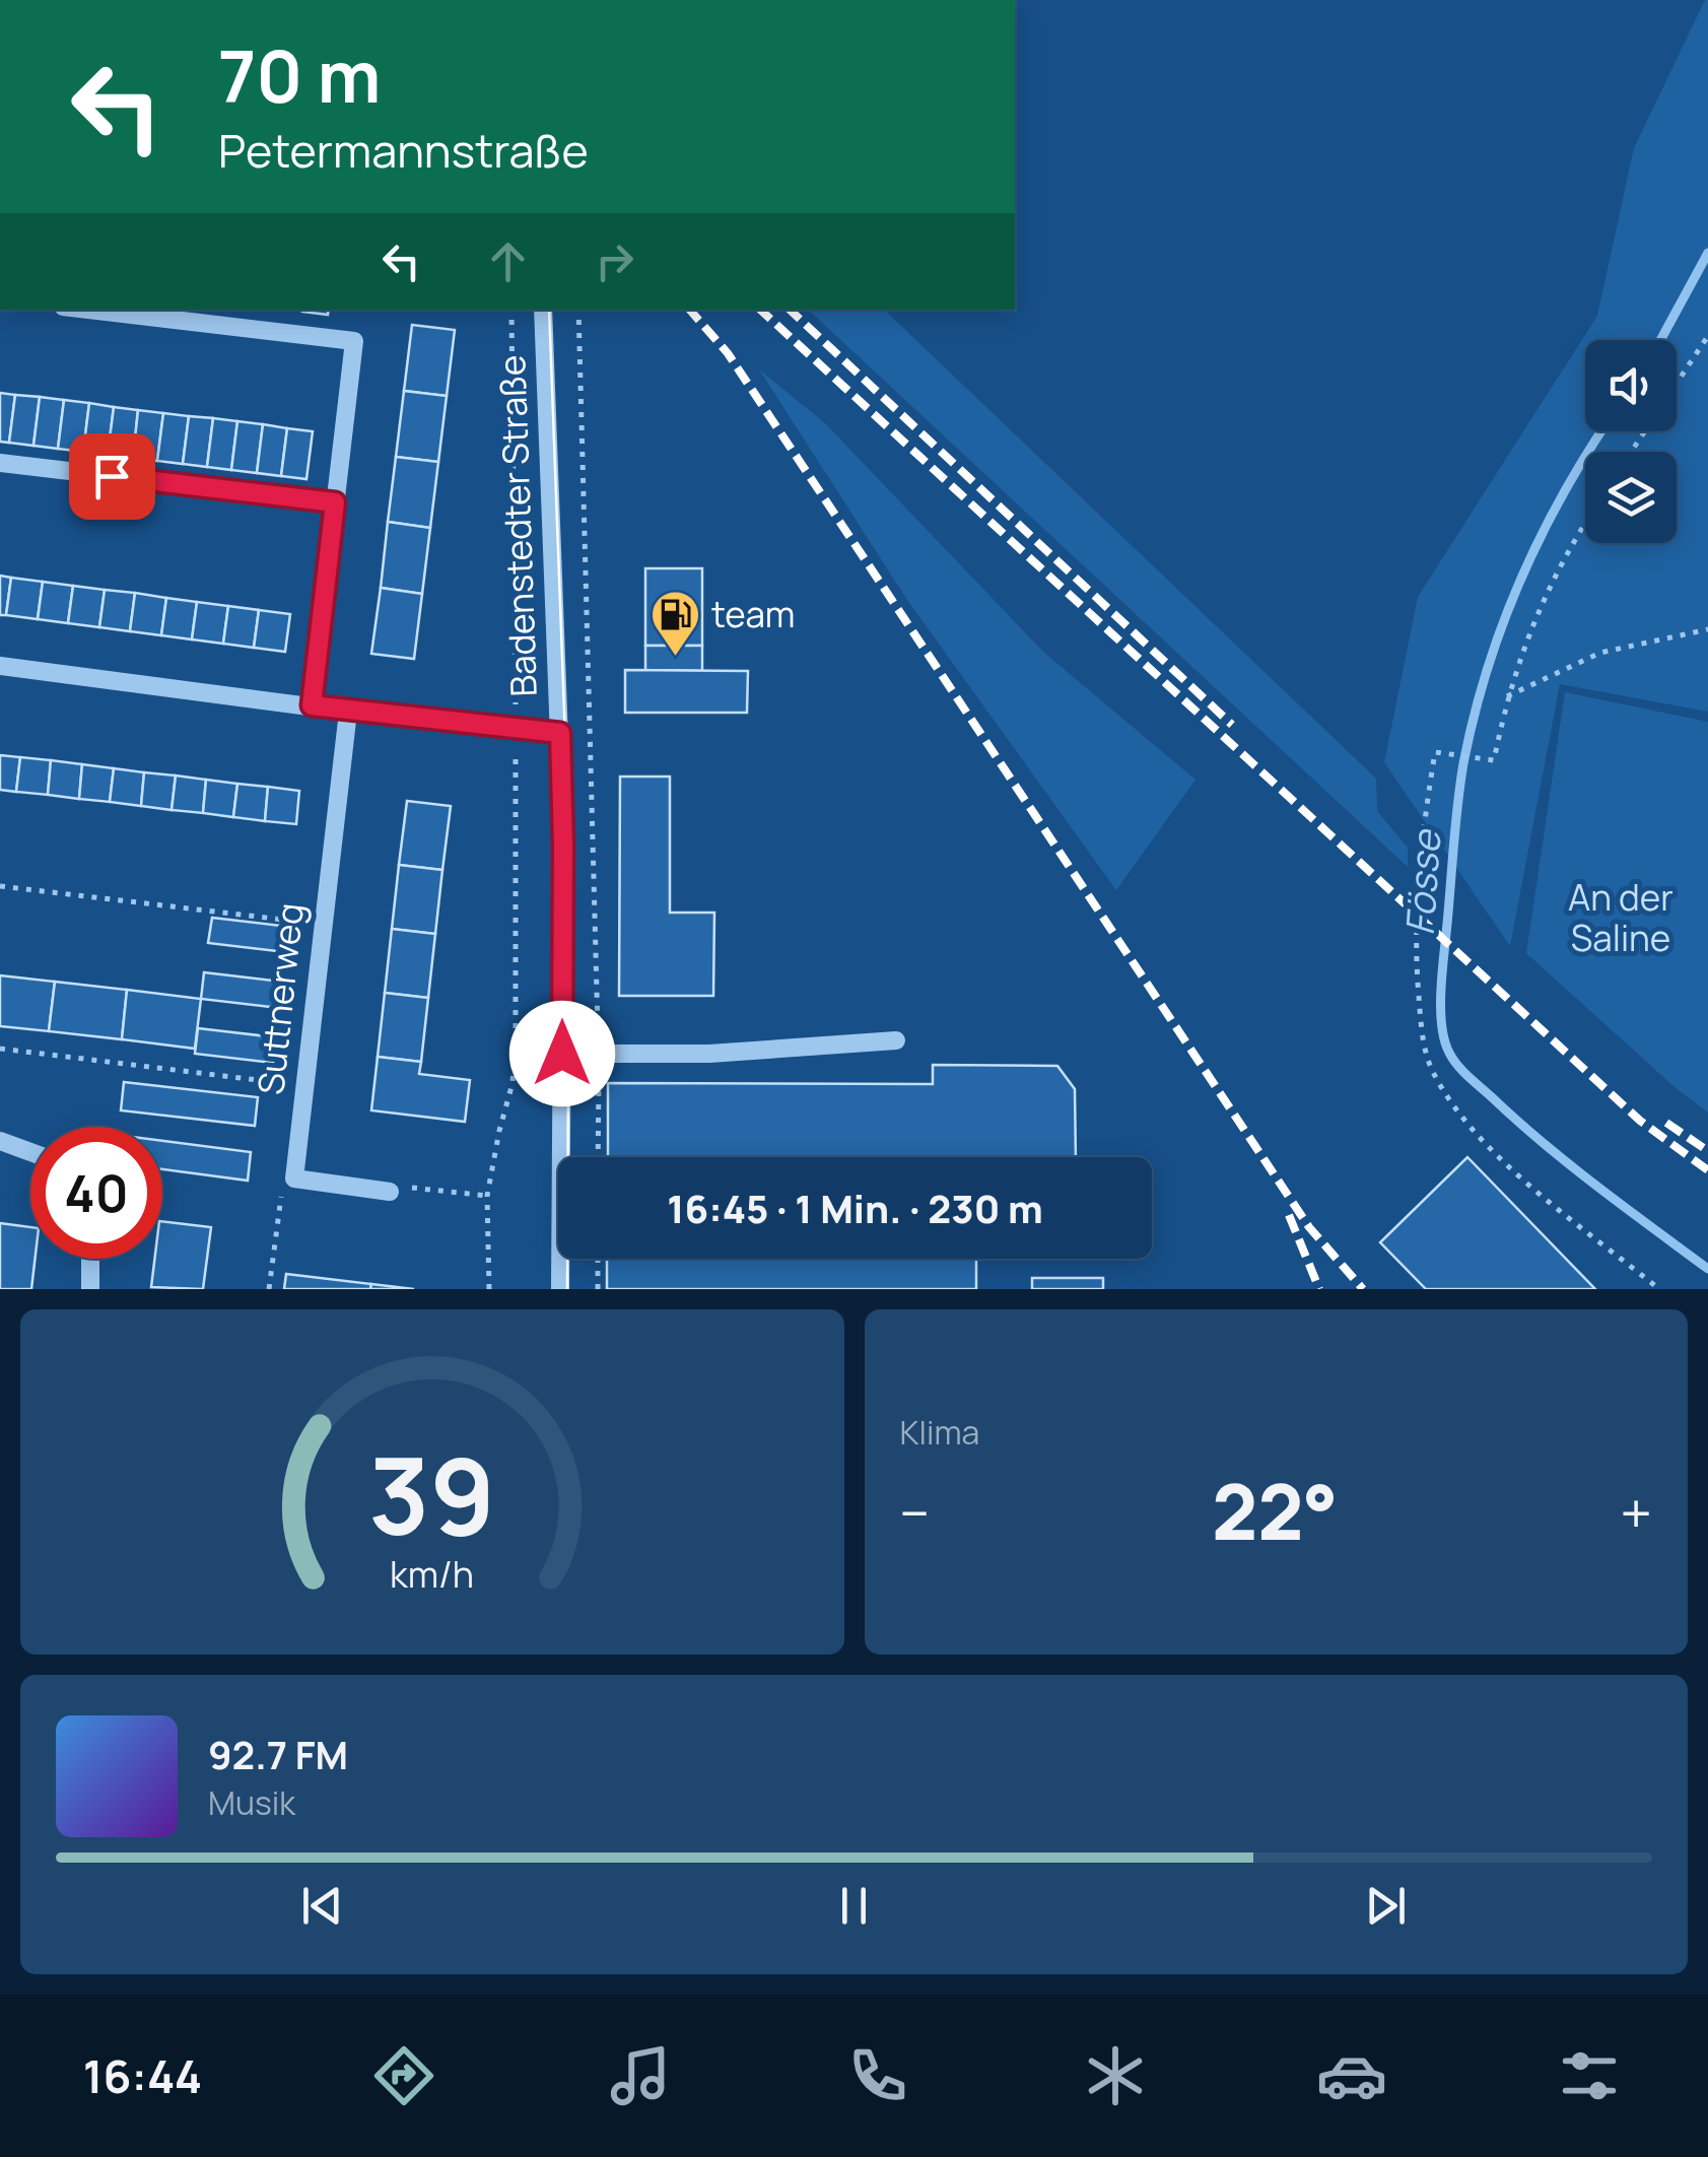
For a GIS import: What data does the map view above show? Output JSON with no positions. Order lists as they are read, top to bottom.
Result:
{
  "streets": {
    "street": ["Badenstedter Straße", "Suttnerweg"]
  },
  "water": ["Fösse"],
  "parks": ["An der Saline"],
  "places": {
    "fuel station": ["team"]
  },
  "page": {
    "turn": ["70 m", "Petermannstraße"],
    "limit": "40",
    "trip": "16:45 · 1 Min. · 230 m",
    "tile": "Klima",
    "heat": ["−", "22°", "+"],
    "song": ["92.7 FM", "Musik"],
    "tabs": "16:44",
    "gauge": ["39", "km/h"]
  }
}
